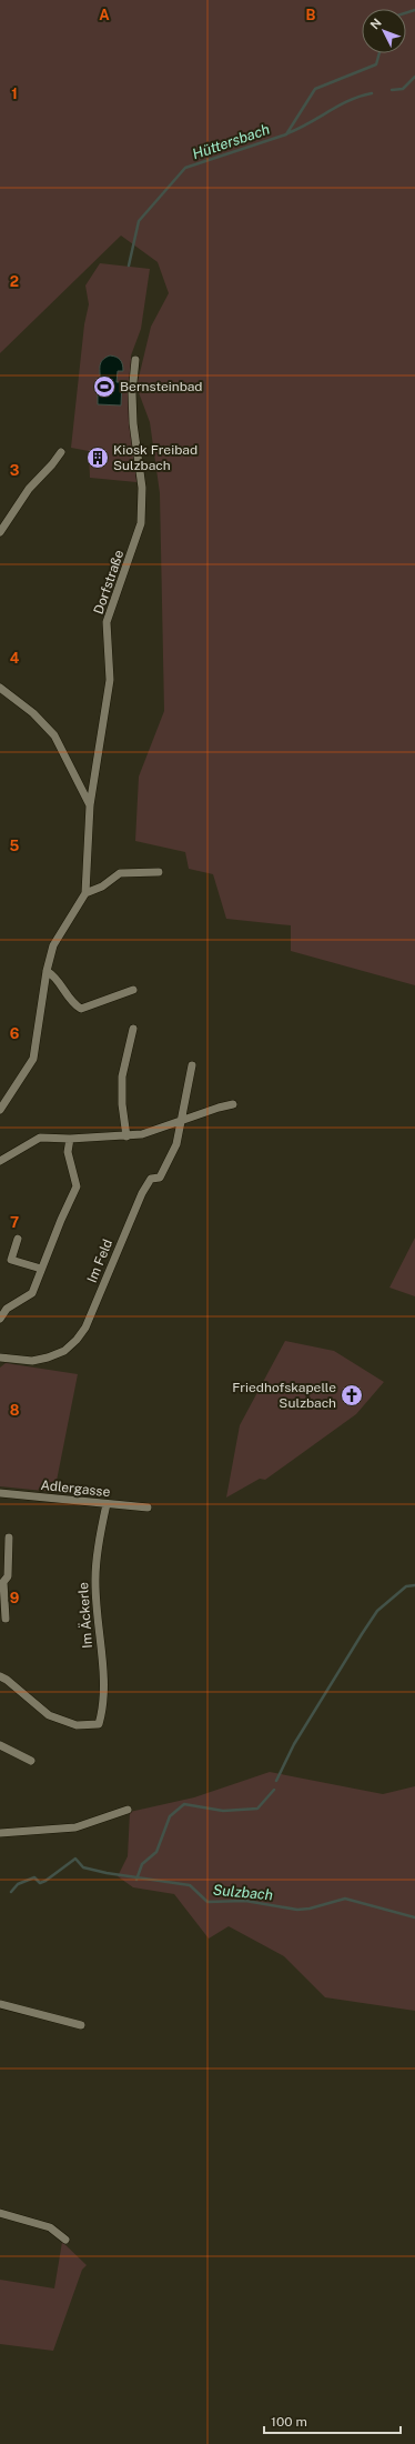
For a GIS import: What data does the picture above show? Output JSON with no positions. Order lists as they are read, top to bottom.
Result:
{
  "streets": {
    "street": [
      "Dorfstraße",
      "Im Feld",
      "Adlergasse",
      "Im Äckerle"
    ]
  },
  "crossings": [
    ["Adlergasse", "Im Äckerle"]
  ],
  "water": ["Hüttersbach", "Sulzbach"],
  "places": {
    "sports": ["Bernsteinbad"],
    "building": ["Kiosk Freibad Sulzbach"],
    "church": ["Friedhofskapelle Sulzbach"]
  },
  "scale_bar": "100 m",
  "north": "top left",
  "grid": {
    "columns": ["A", "B"],
    "rows": [
      "1",
      "2",
      "3",
      "4",
      "5",
      "6",
      "7",
      "8",
      "9"
    ]
  }
}
